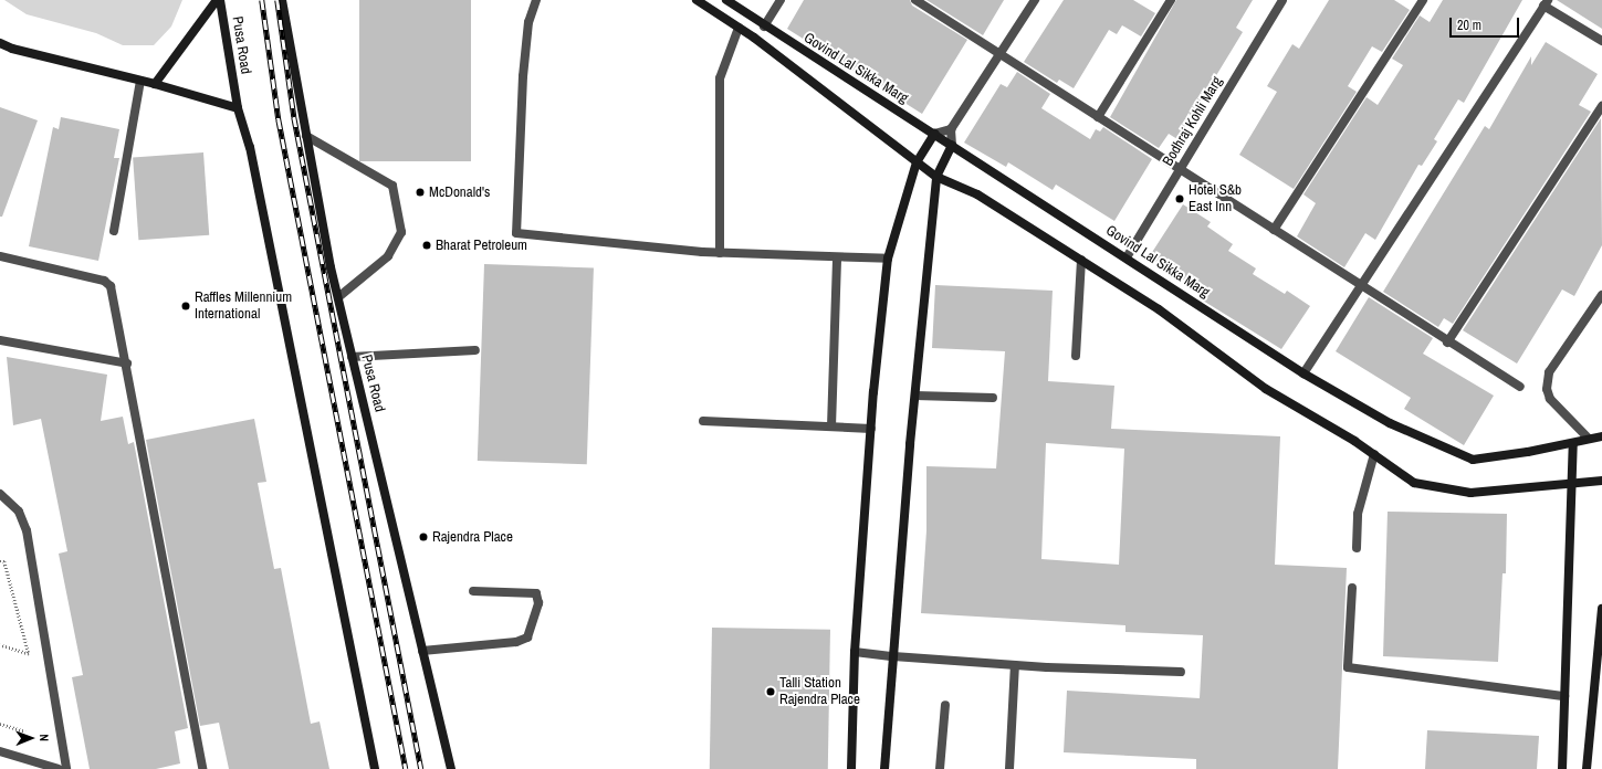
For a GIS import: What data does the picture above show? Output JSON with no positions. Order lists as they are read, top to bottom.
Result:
{
  "streets": {
    "street": ["Pusa Road", "Govind Lal Sikka Marg", "Bodhraj Kohli Marg"]
  },
  "crossings": [
    ["Govind Lal Sikka Marg", "Bodhraj Kohli Marg"]
  ],
  "places": [
    "McDonald's",
    "Hotel S&b East Inn",
    "Bharat Petroleum",
    "Raffles Millennium International",
    "Rajendra Place",
    "Talli Station Rajendra Place"
  ],
  "scale_bar": "20 m",
  "north": "right"
}
